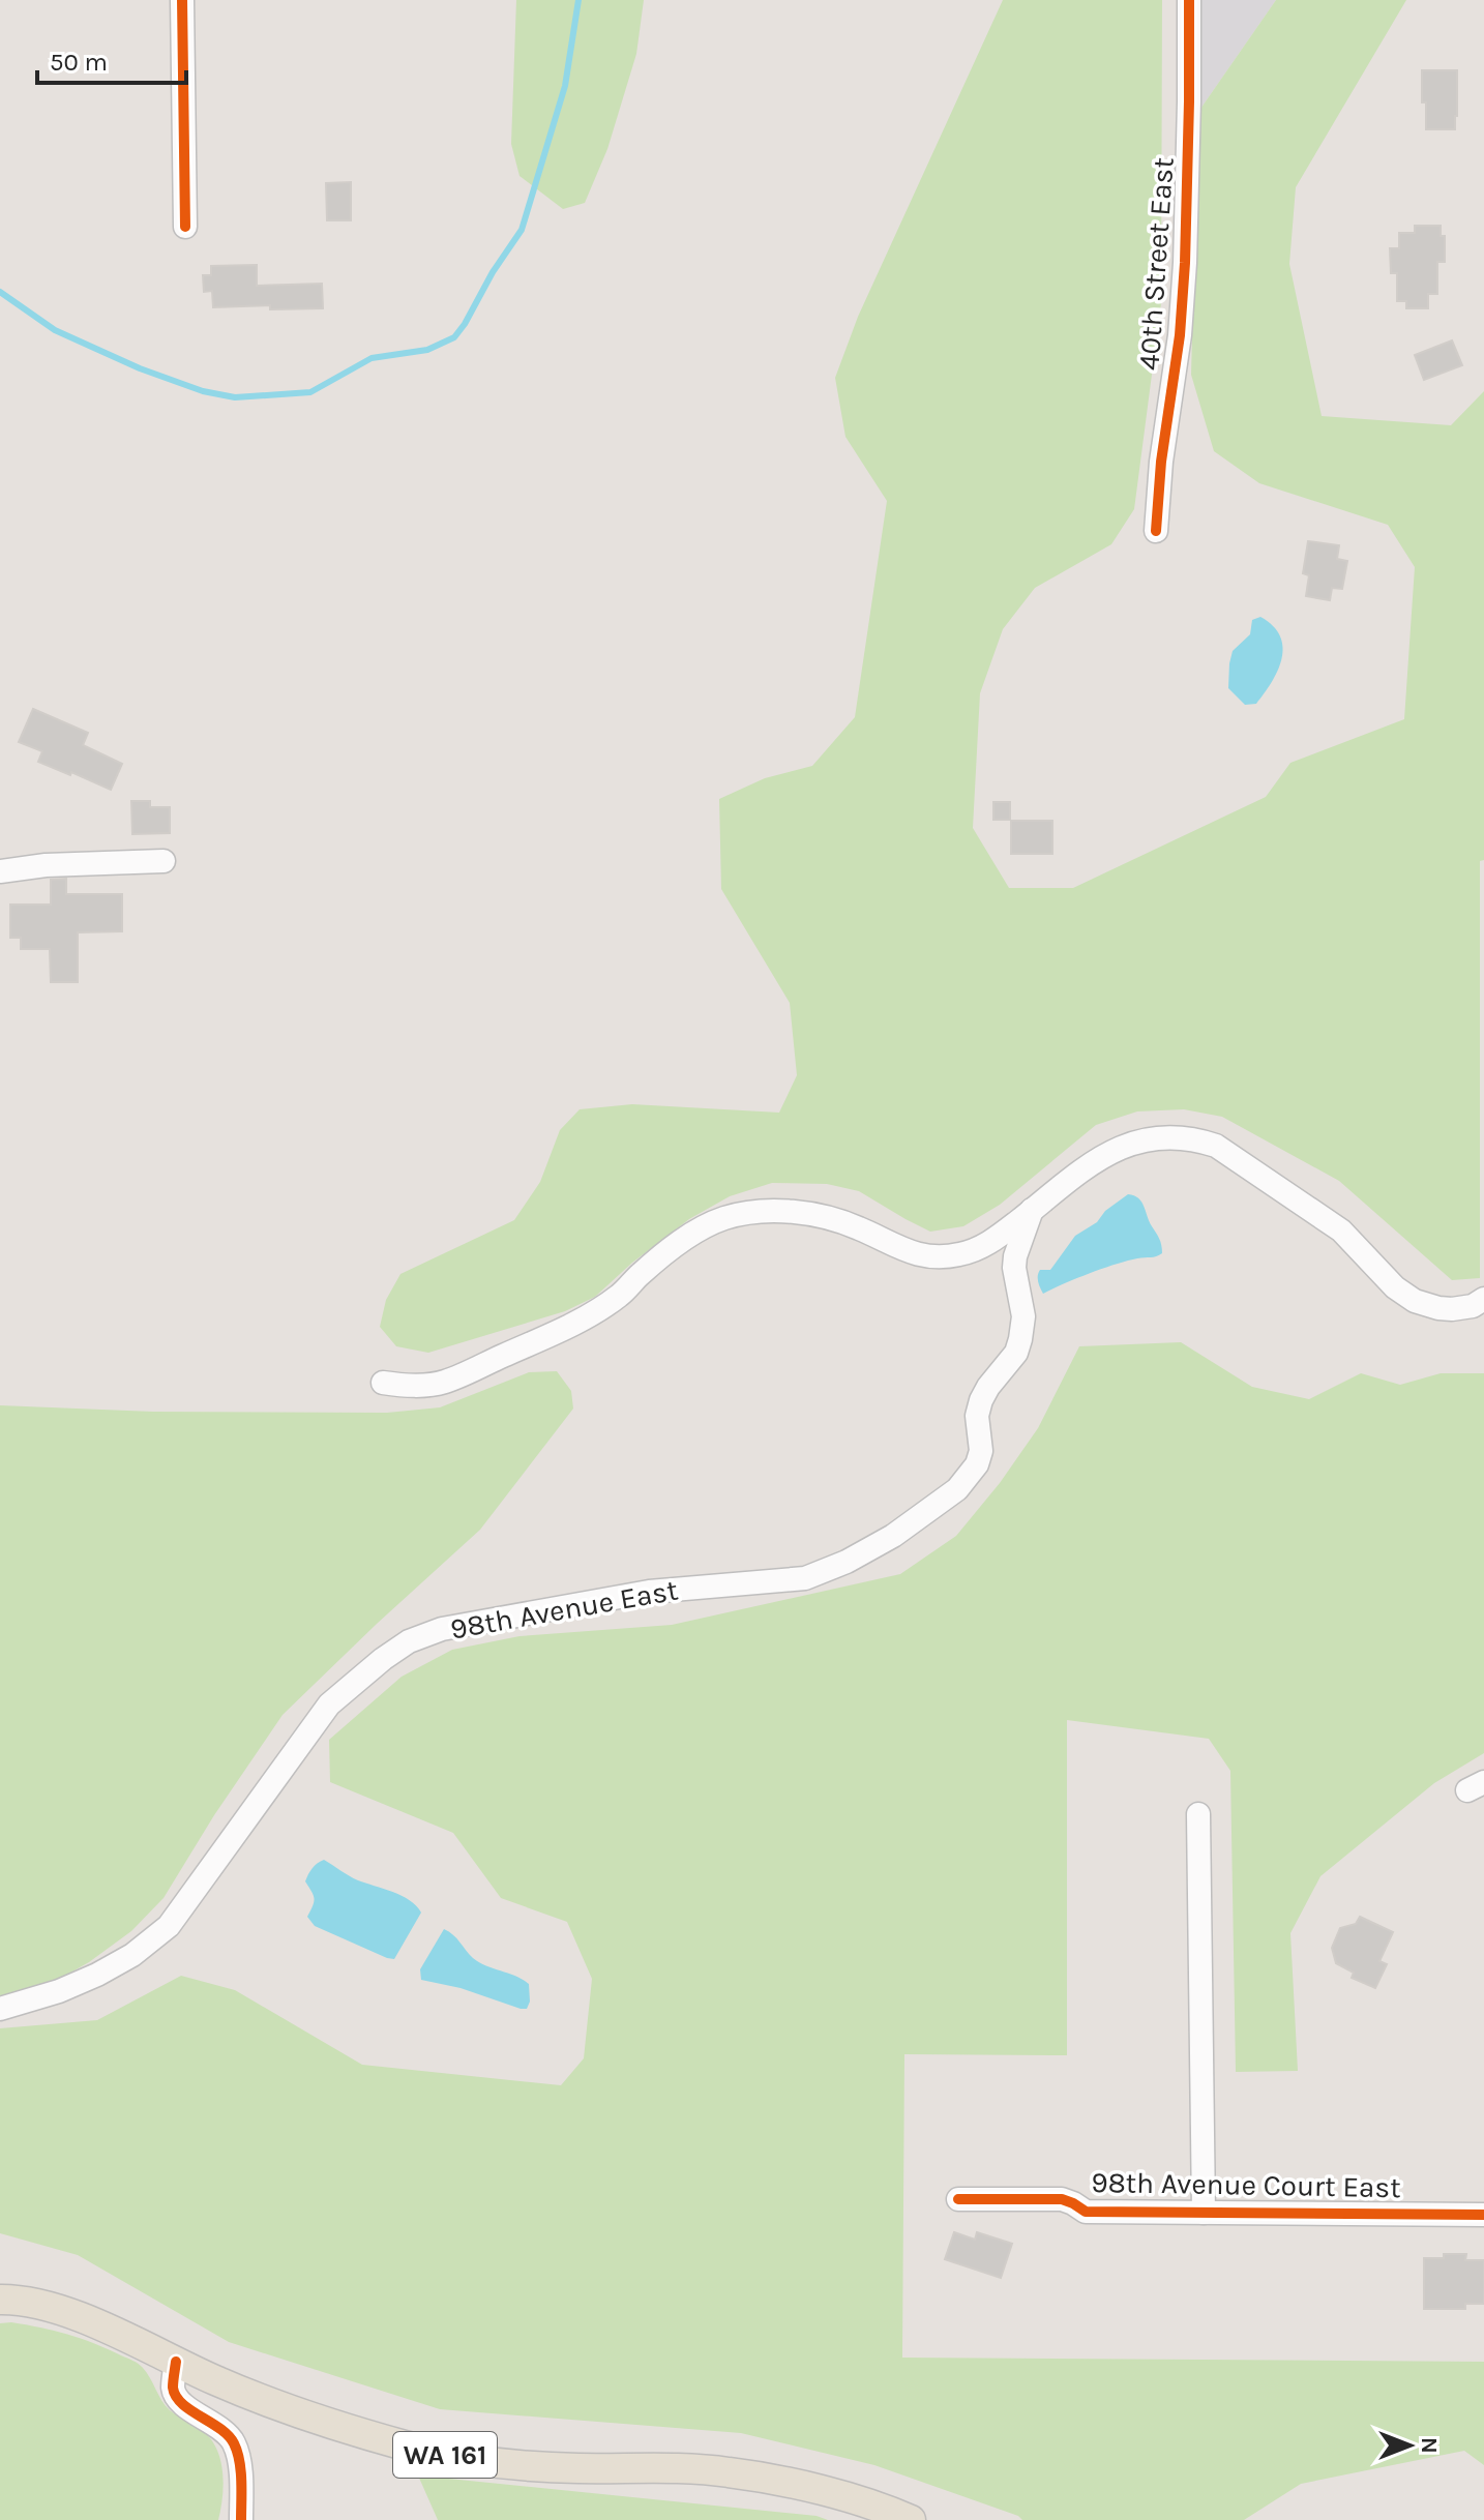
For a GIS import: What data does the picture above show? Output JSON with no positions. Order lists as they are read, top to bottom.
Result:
{
  "streets": {
    "main road": ["WA 161"],
    "street": ["40th Street East", "98th Avenue East", "98th Avenue Court East"]
  },
  "scale_bar": "50 m",
  "north": "right"
}
